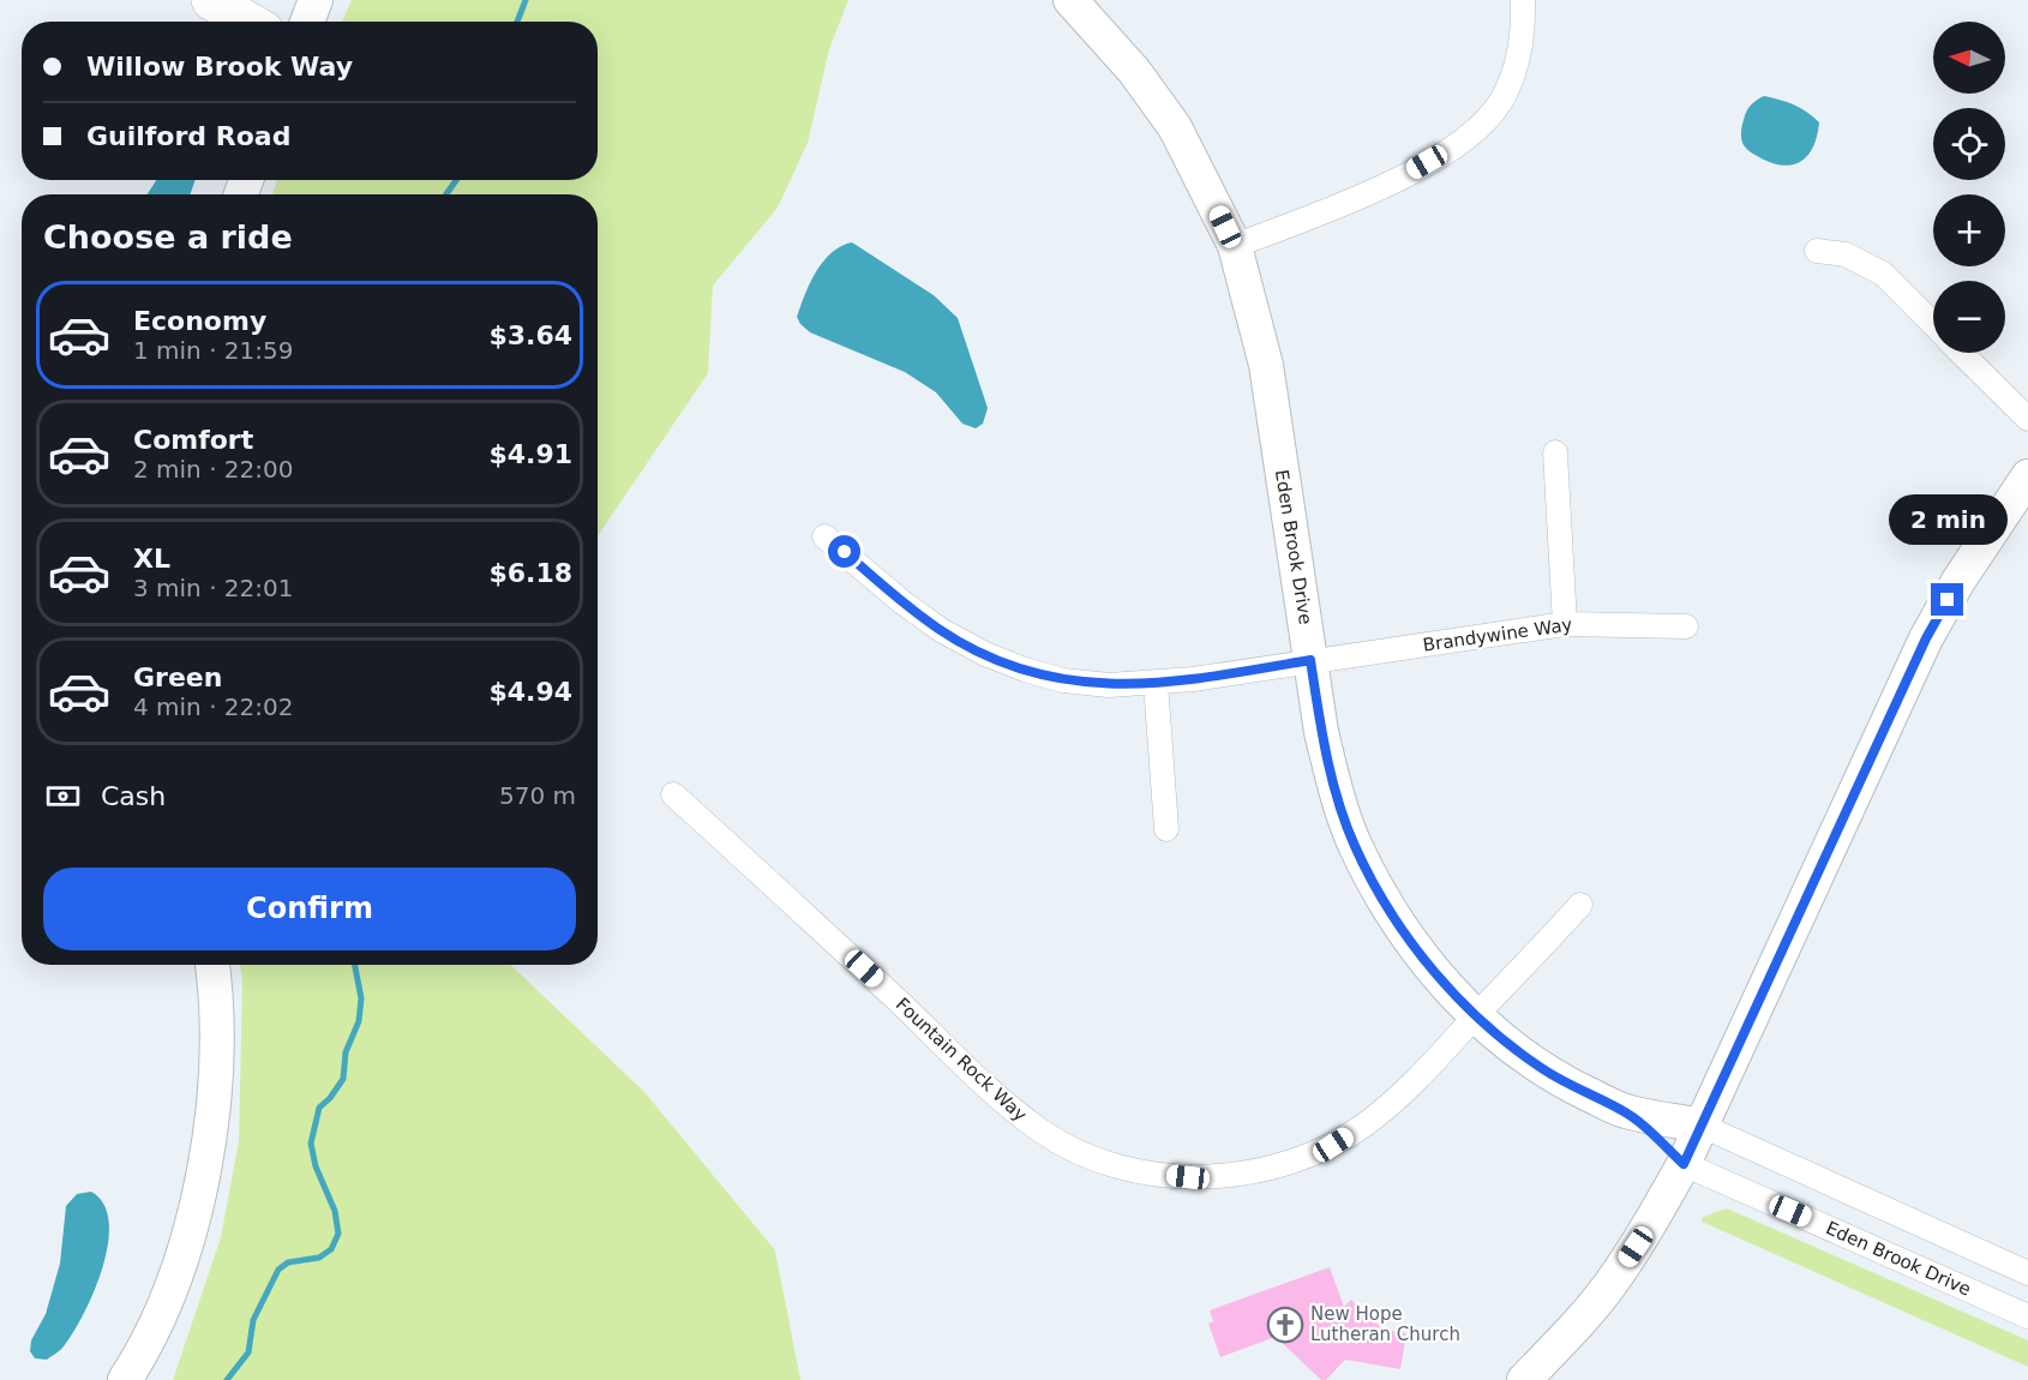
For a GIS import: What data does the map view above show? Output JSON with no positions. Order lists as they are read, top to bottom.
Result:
{
  "streets": {
    "street": ["Eden Brook Drive", "Brandywine Way", "Fountain Rock Way"]
  },
  "crossings": [
    ["Eden Brook Drive", "Brandywine Way"],
    ["Eden Brook Drive", "Fountain Rock Way"]
  ],
  "places": {
    "church": ["New Hope Lutheran Church"]
  },
  "north": "left",
  "page": {
    "map_buttons": ["+", "−"],
    "banner": ["Willow Brook Way", "Guilford Road"],
    "heading": "Choose a ride",
    "list": [
      {
        "name": "Economy",
        "note": "1 min · 21:59",
        "value": "$3.64"
      },
      {
        "name": "Comfort",
        "note": "2 min · 22:00",
        "value": "$4.91"
      },
      {
        "name": "XL",
        "note": "3 min · 22:01",
        "value": "$6.18"
      },
      {
        "name": "Green",
        "note": "4 min · 22:02",
        "value": "$4.94"
      }
    ],
    "bubble": "2 min",
    "pay": ["Cash", "570 m"],
    "buttons": "Confirm"
  }
}
